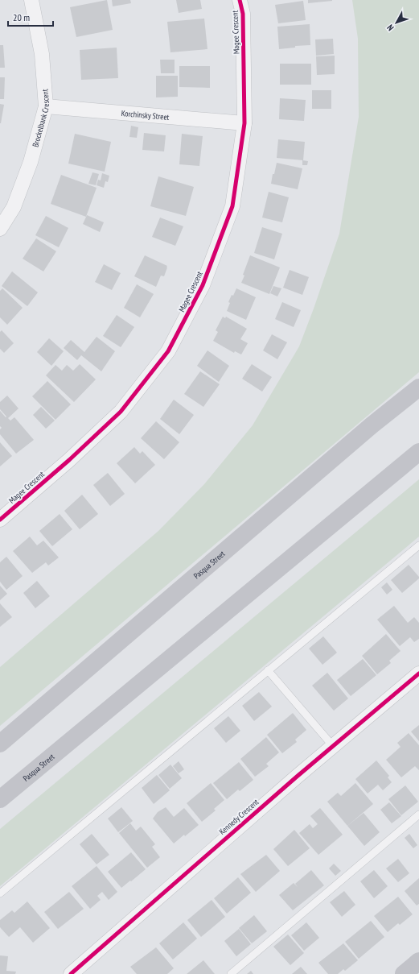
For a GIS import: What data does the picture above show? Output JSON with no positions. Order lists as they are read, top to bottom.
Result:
{
  "streets": {
    "main road": ["Pasqua Street"],
    "street": [
      "Magee Crescent",
      "Korchinsky Street",
      "Brockelbank Crescent",
      "Kennedy Crescent"
    ]
  },
  "crossings": [
    ["Magee Crescent", "Korchinsky Street"],
    ["Korchinsky Street", "Brockelbank Crescent"]
  ],
  "scale_bar": "20 m",
  "north": "bottom left"
}
